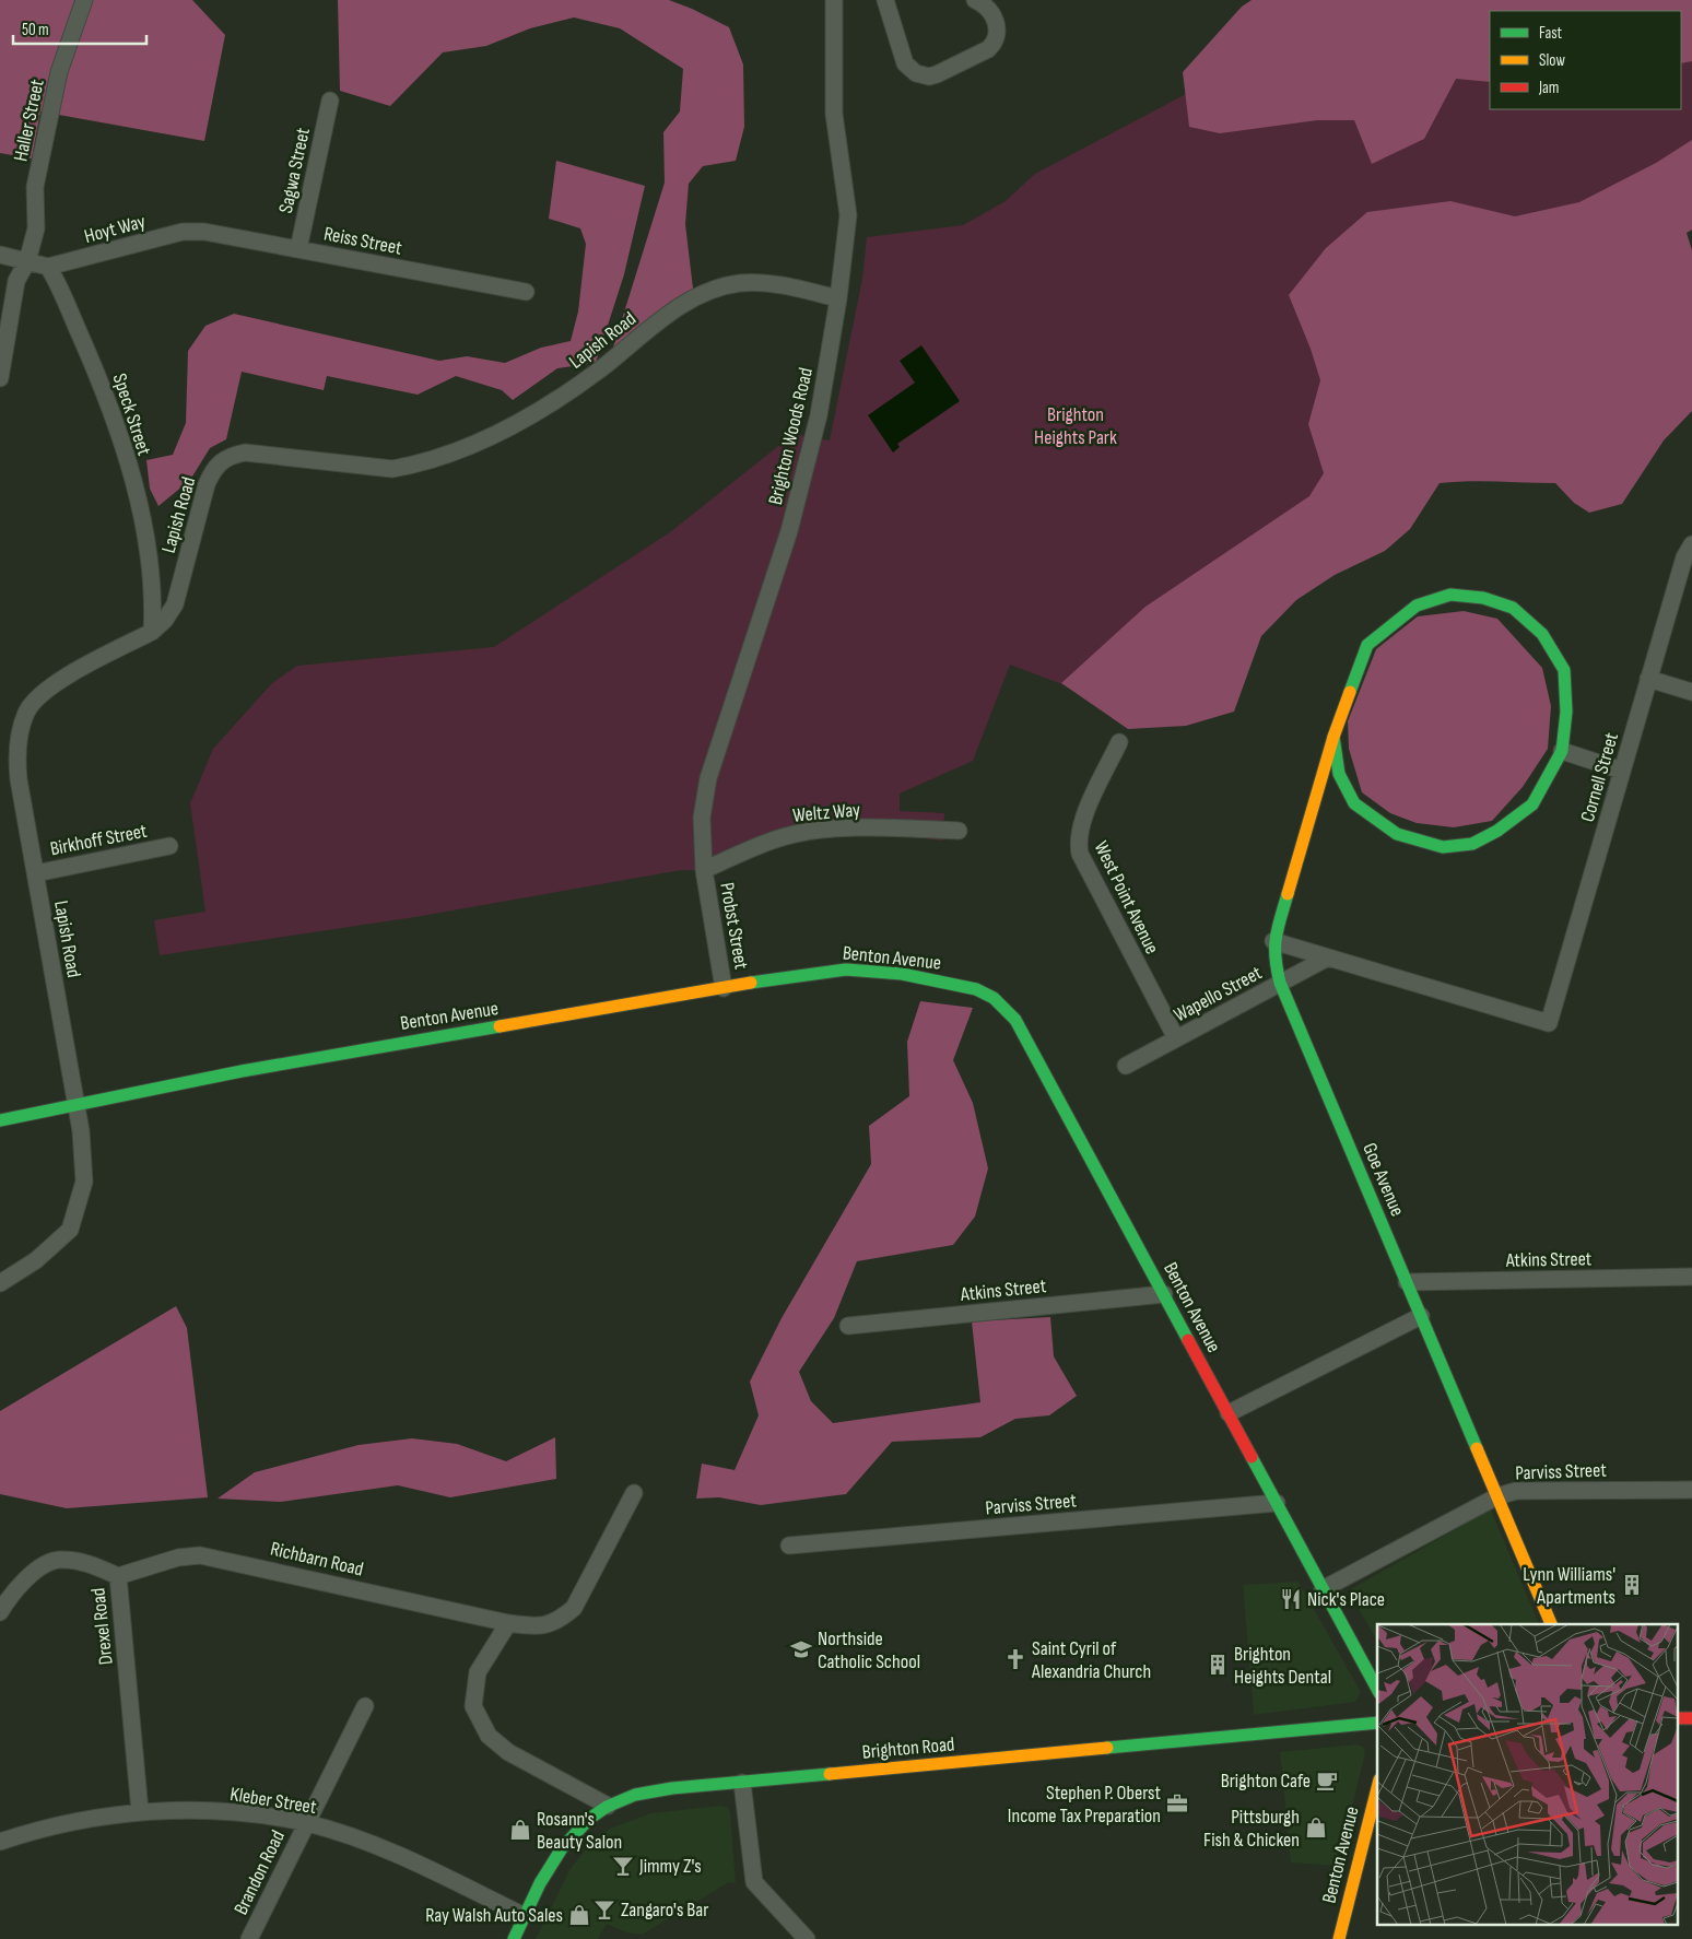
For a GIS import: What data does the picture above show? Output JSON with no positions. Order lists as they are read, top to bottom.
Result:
{
  "streets": {
    "street": [
      "Haller Street",
      "Sagwa Street",
      "Hoyt Way",
      "Reiss Street",
      "Lapish Road",
      "Speck Street",
      "Brighton Woods Road",
      "Cornell Street",
      "Weltz Way",
      "Birkhoff Street",
      "West Point Avenue",
      "Probst Street",
      "Benton Avenue",
      "Wapello Street",
      "Goe Avenue",
      "Atkins Street",
      "Parviss Street",
      "Richbarn Road",
      "Drexel Road",
      "Brighton Road",
      "Kleber Street",
      "Brandon Road"
    ]
  },
  "crossings": [
    ["Sagwa Street", "Reiss Street"],
    ["Hoyt Way", "Reiss Street"],
    ["Hoyt Way", "Speck Street"],
    ["Lapish Road", "Speck Street"],
    ["Lapish Road", "Brighton Woods Road"],
    ["Lapish Road", "Birkhoff Street"],
    ["Lapish Road", "Benton Avenue"],
    ["Brighton Woods Road", "Weltz Way"],
    ["Brighton Woods Road", "Probst Street"],
    ["Cornell Street", "Wapello Street"],
    ["Weltz Way", "Probst Street"],
    ["West Point Avenue", "Wapello Street"],
    ["Probst Street", "Benton Avenue"],
    ["Benton Avenue", "Atkins Street"],
    ["Benton Avenue", "Parviss Street"],
    ["Wapello Street", "Goe Avenue"],
    ["Goe Avenue", "Atkins Street"],
    ["Goe Avenue", "Parviss Street"],
    ["Richbarn Road", "Drexel Road"],
    ["Drexel Road", "Kleber Street"],
    ["Brighton Road", "Kleber Street"],
    ["Kleber Street", "Brandon Road"]
  ],
  "parks": ["Brighton Heights Park"],
  "places": {
    "building": ["Lynn Williams' Apartments", "Brighton Heights Dental"],
    "restaurant": ["Nick's Place"],
    "school or university": ["Northside Catholic School"],
    "church": ["Saint Cyril of Alexandria Church"],
    "cafe": ["Brighton Cafe"],
    "office": ["Stephen P. Oberst Income Tax Preparation"],
    "shop": ["Pittsburgh Fish & Chicken", "Rosann's Beauty Salon", "Ray Walsh Auto Sales"],
    "bar": ["Jimmy Z's", "Zangaro's Bar"]
  },
  "legend": ["Fast", "Slow", "Jam"],
  "scale_bar": "50 m"
}
